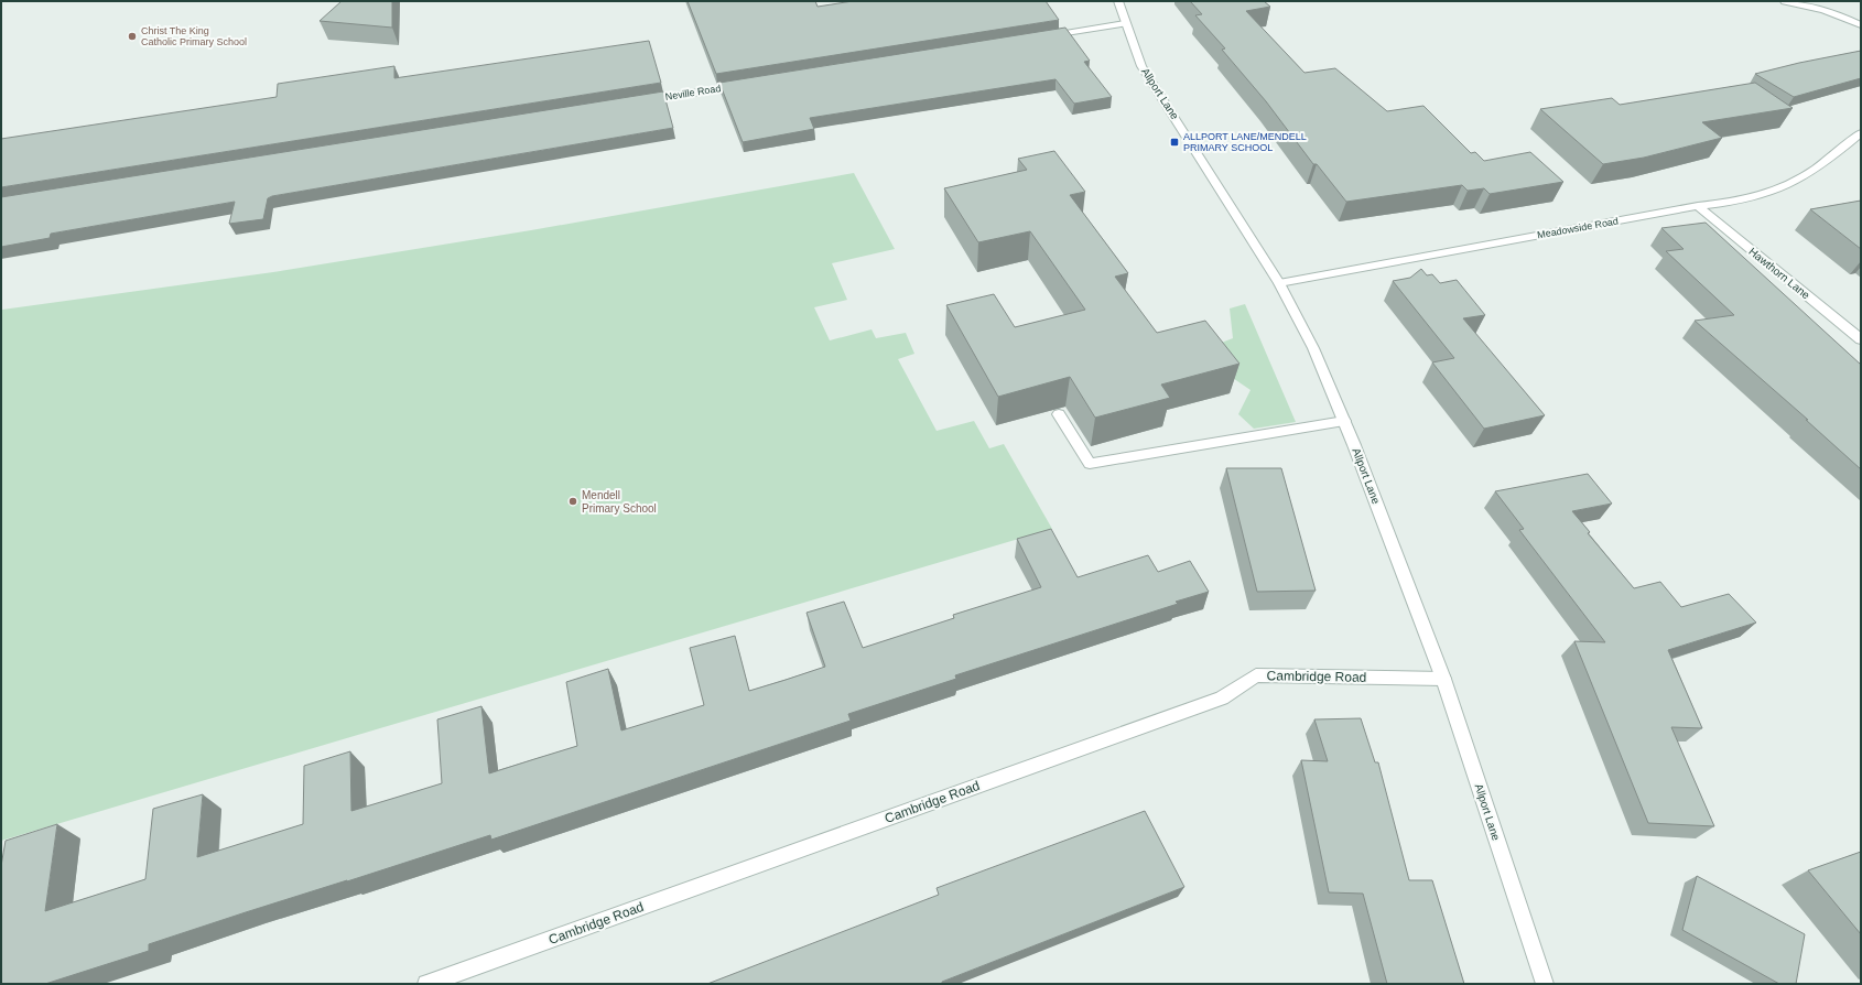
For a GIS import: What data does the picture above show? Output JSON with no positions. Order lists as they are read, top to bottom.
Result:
{
  "streets": {
    "street": [
      "Neville Road",
      "Allport Lane",
      "Meadowside Road",
      "Hawthorn Lane",
      "Cambridge Road"
    ]
  },
  "crossings": [
    ["Allport Lane", "Meadowside Road"],
    ["Allport Lane", "Cambridge Road"],
    ["Meadowside Road", "Hawthorn Lane"]
  ],
  "places": {
    "other": ["Christ The King Catholic Primary School", "Mendell Primary School"],
    "transit": ["ALLPORT LANE/MENDELL PRIMARY SCHOOL"]
  }
}
